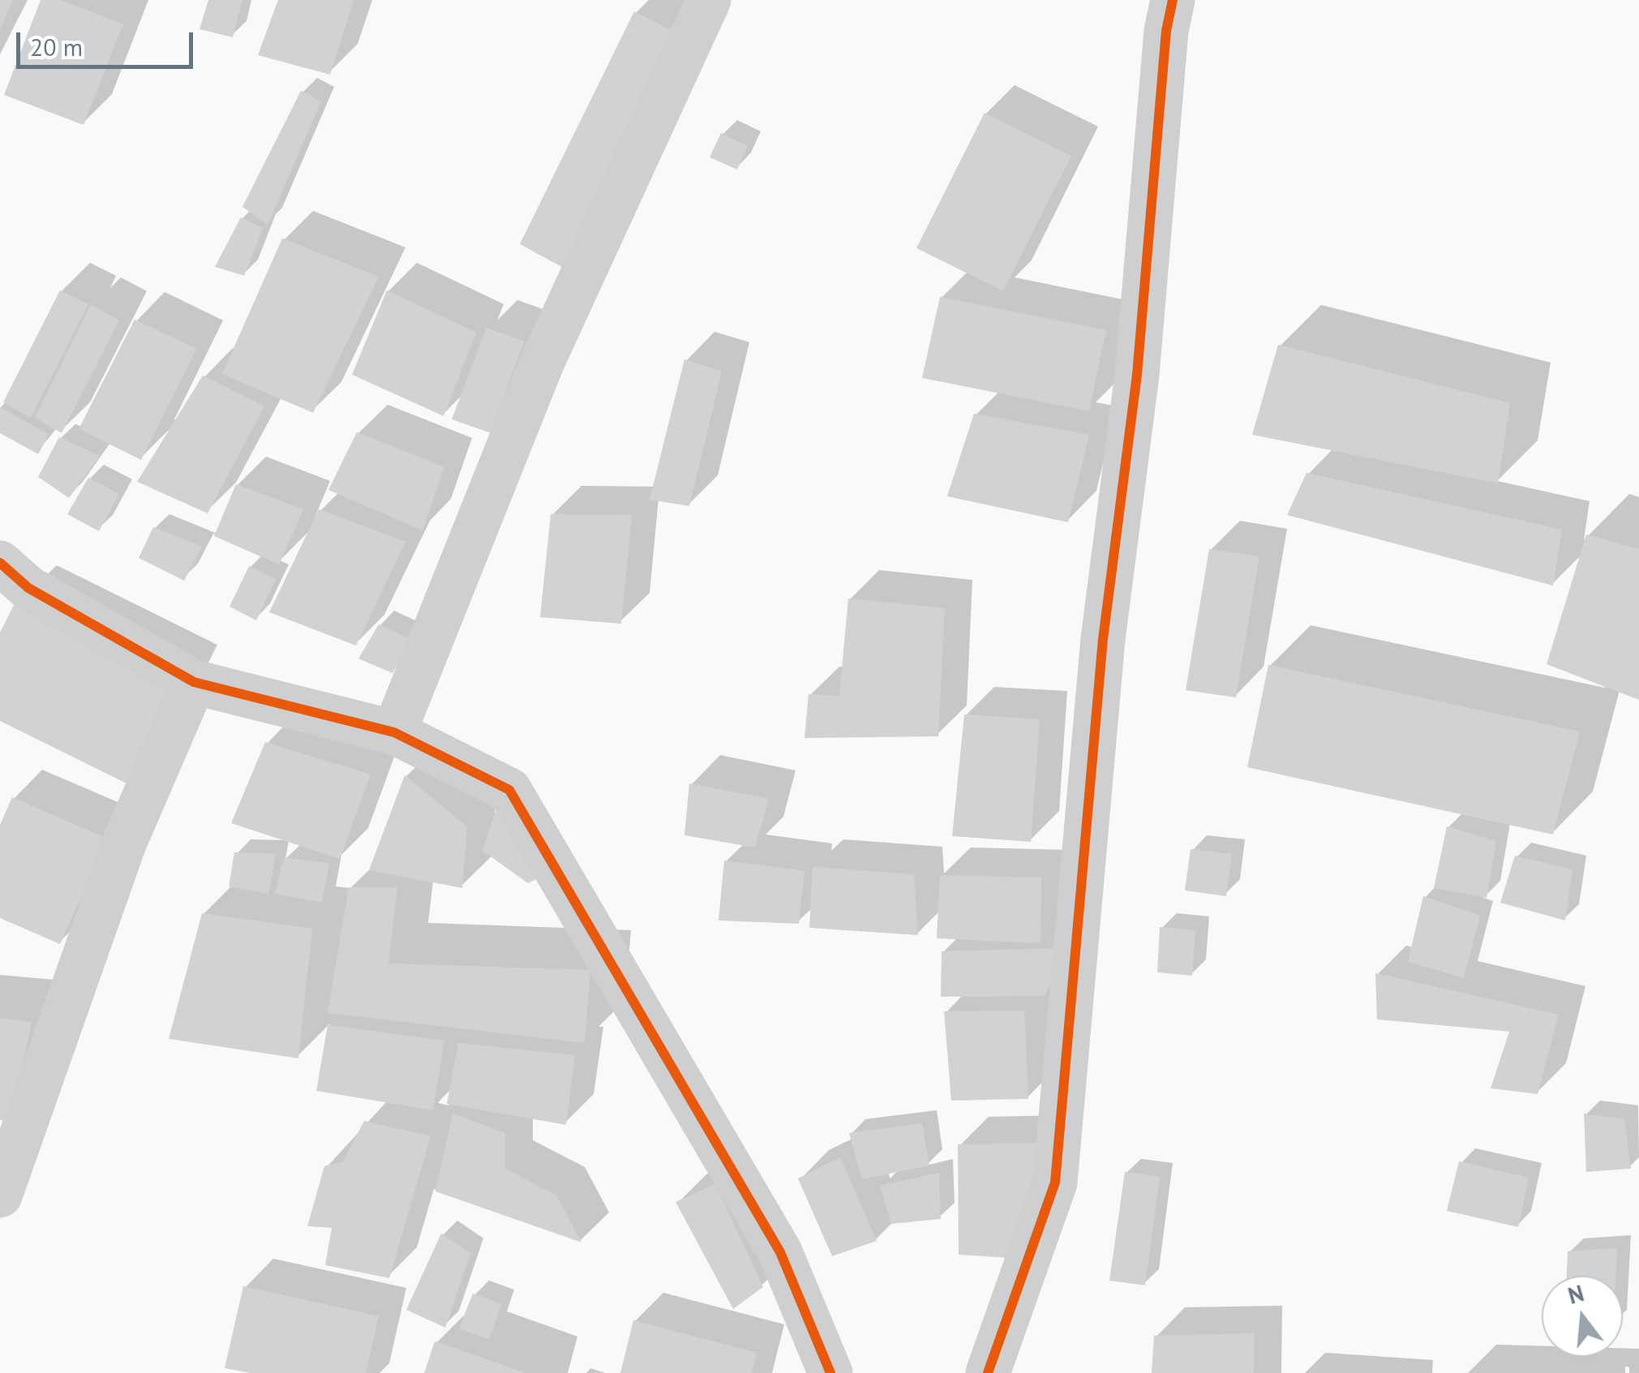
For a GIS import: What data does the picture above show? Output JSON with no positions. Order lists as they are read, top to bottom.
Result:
{
  "scale_bar": "20 m",
  "north": "top"
}
